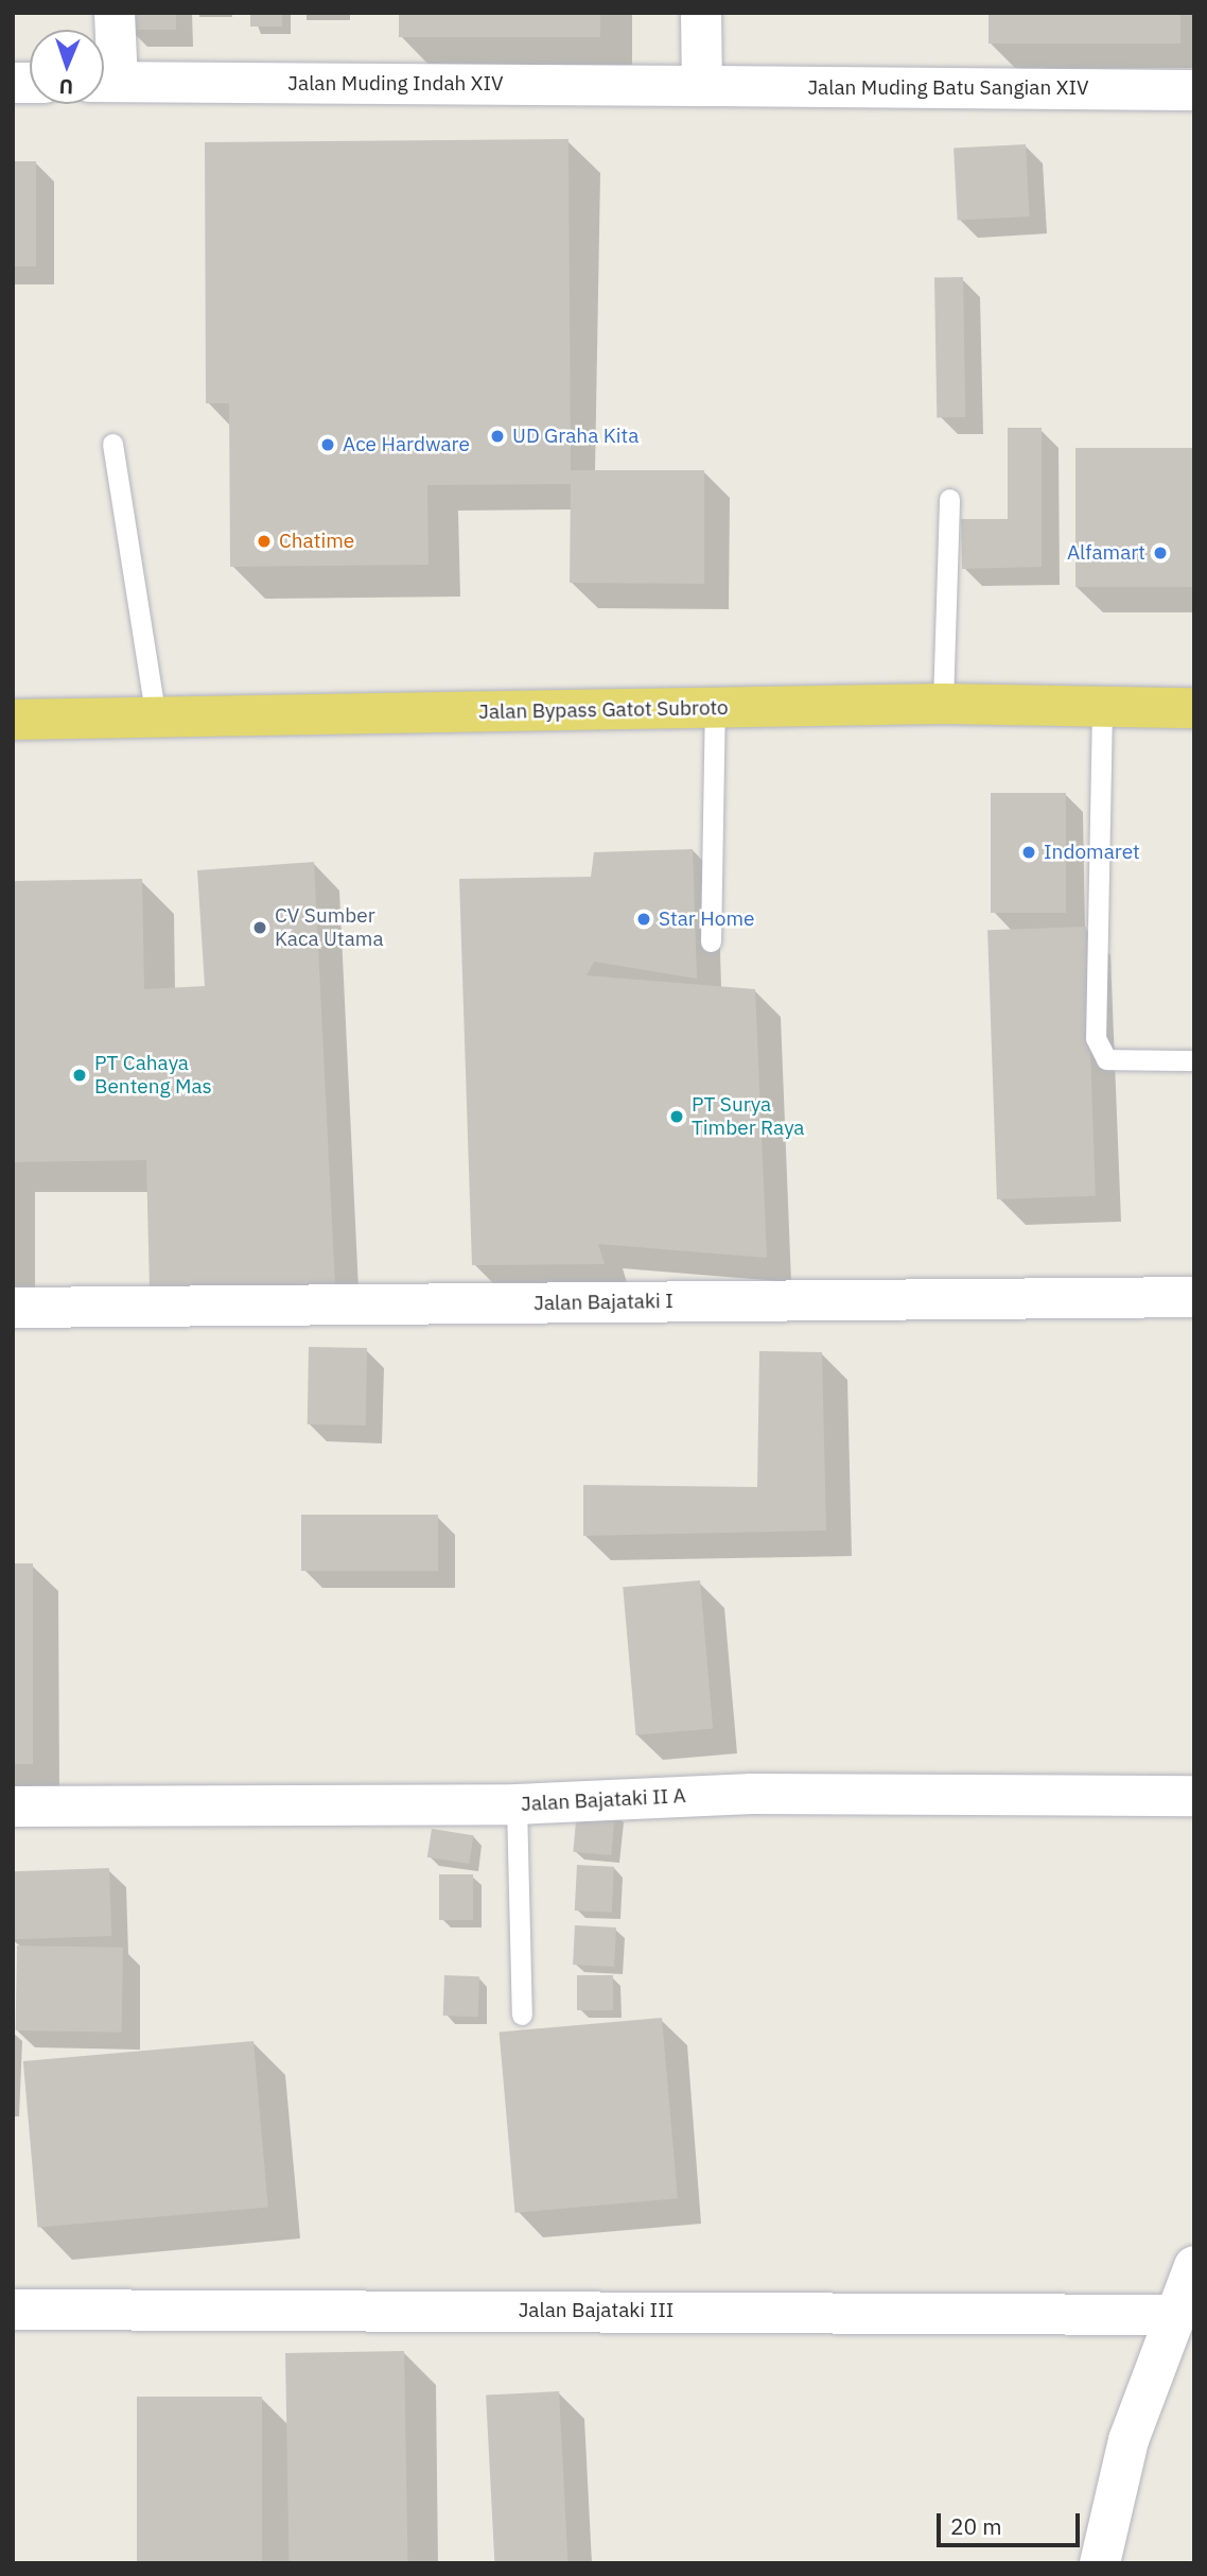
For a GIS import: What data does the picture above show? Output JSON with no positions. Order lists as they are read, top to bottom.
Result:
{
  "streets": {
    "main road": ["Jalan Bypass Gatot Subroto"],
    "street": [
      "Jalan Muding Indah XIV",
      "Jalan Muding Batu Sangian XIV",
      "Jalan Bajataki I",
      "Jalan Bajataki II A",
      "Jalan Bajataki III"
    ]
  },
  "crossings": [
    ["Jalan Muding Indah XIV", "Jalan Muding Batu Sangian XIV"]
  ],
  "places": [
    "UD Graha Kita",
    "Ace Hardware",
    "Chatime",
    "Alfamart",
    "Indomaret",
    "Star Home",
    "CV Sumber Kaca Utama",
    "PT Cahaya Benteng Mas",
    "PT Surya Timber Raya"
  ],
  "scale_bar": "20 m",
  "north": "bottom"
}
